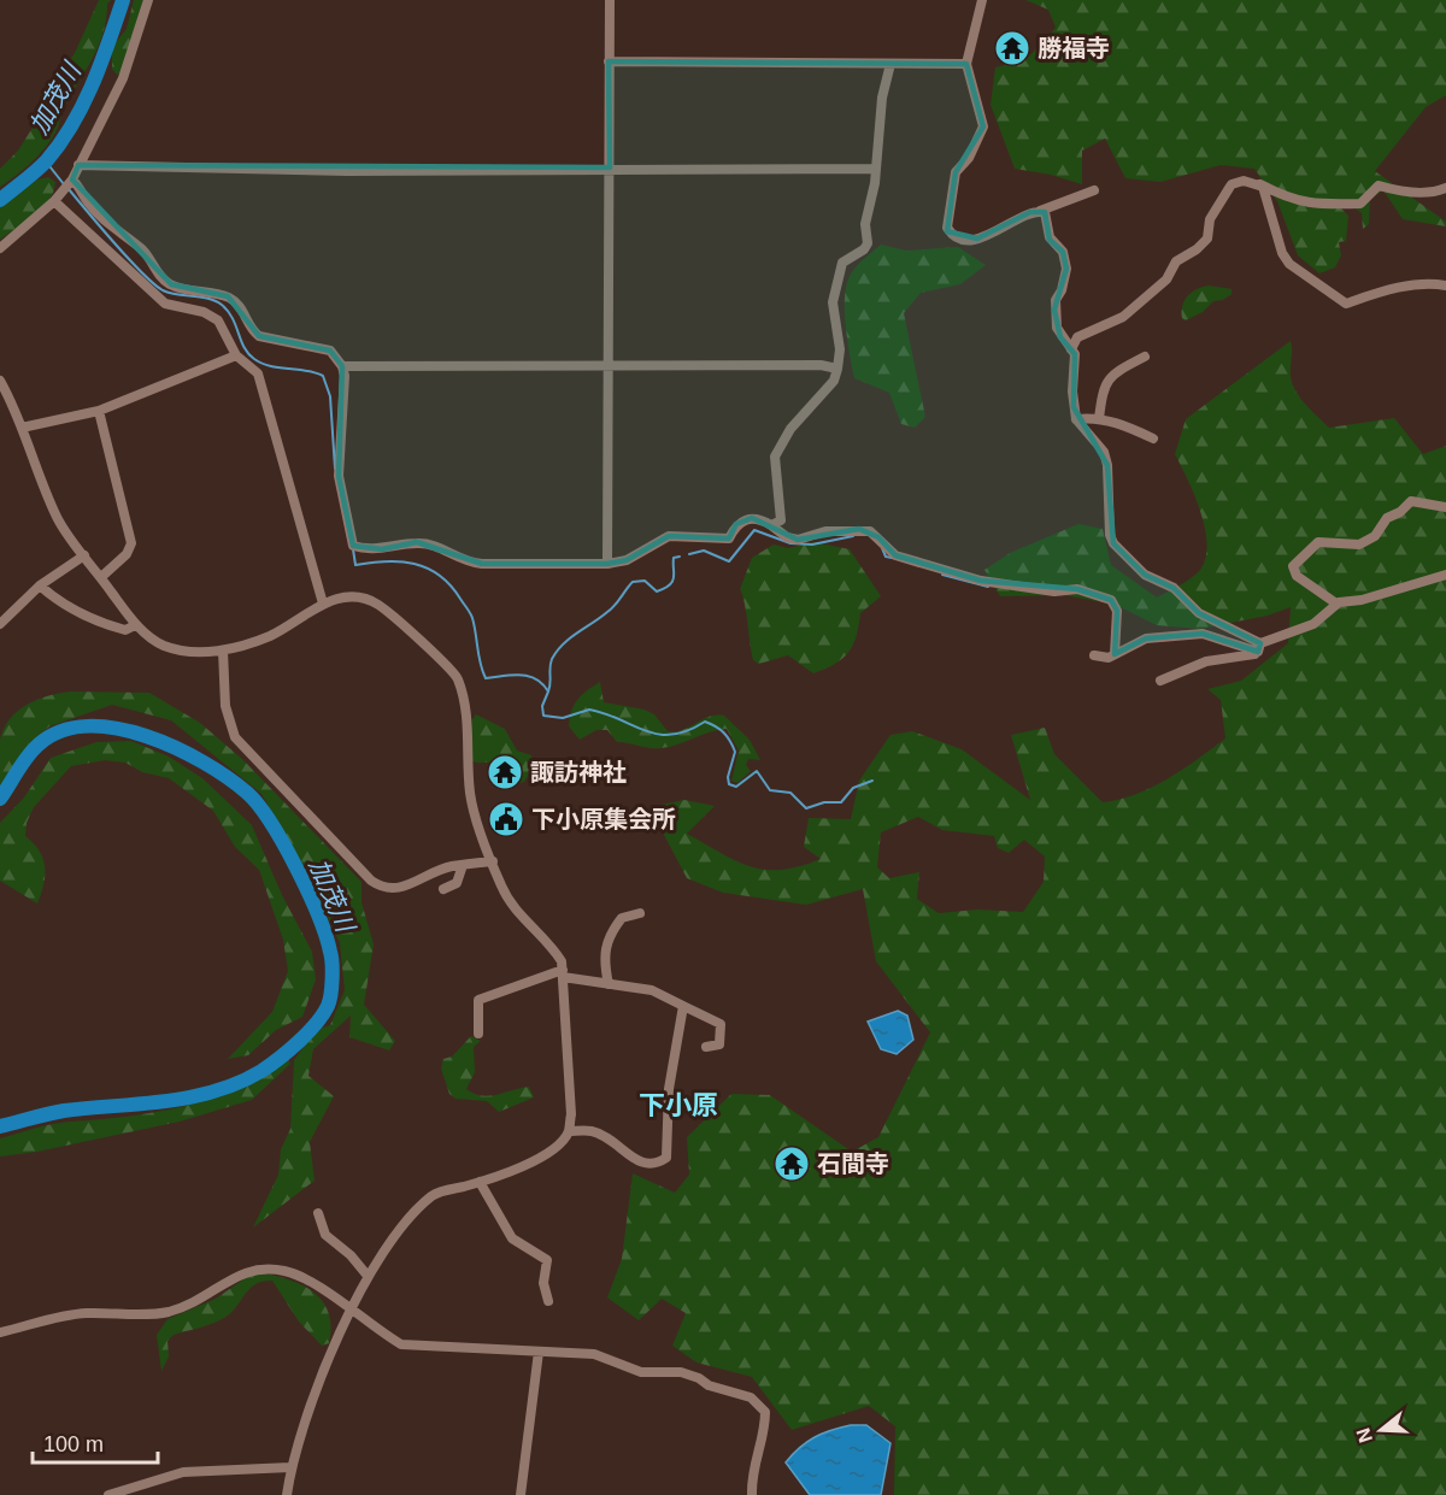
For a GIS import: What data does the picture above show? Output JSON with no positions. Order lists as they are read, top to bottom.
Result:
{
  "districts": ["下小原"],
  "water": ["加茂川"],
  "places": {
    "temple": ["勝福寺", "諏訪神社", "石間寺"],
    "public building": ["下小原集会所"]
  },
  "scale_bar": "100 m",
  "north": "left"
}
